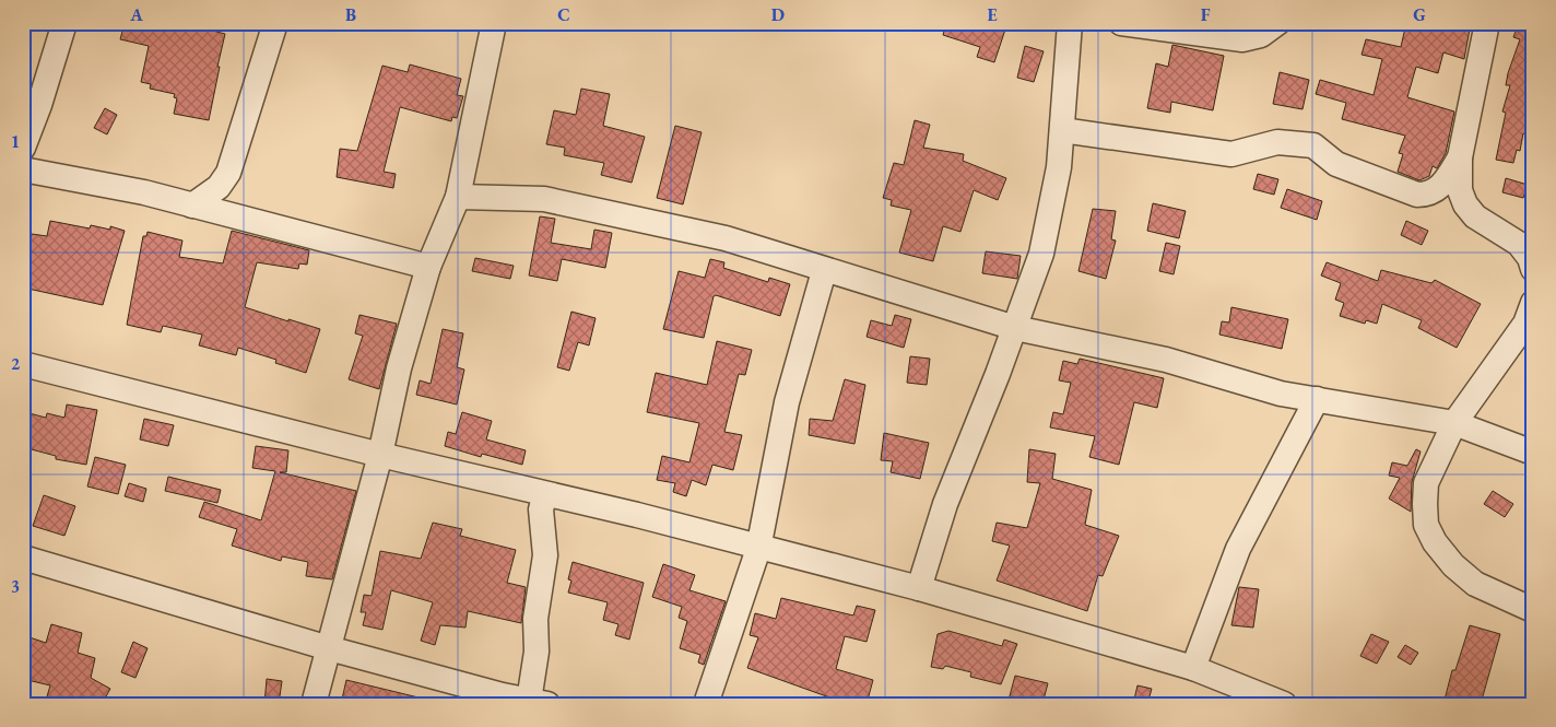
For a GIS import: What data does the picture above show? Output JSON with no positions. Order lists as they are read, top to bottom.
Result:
{
  "grid": {
    "columns": [
      "A",
      "B",
      "C",
      "D",
      "E",
      "F",
      "G"
    ],
    "rows": ["1", "2", "3"]
  }
}
